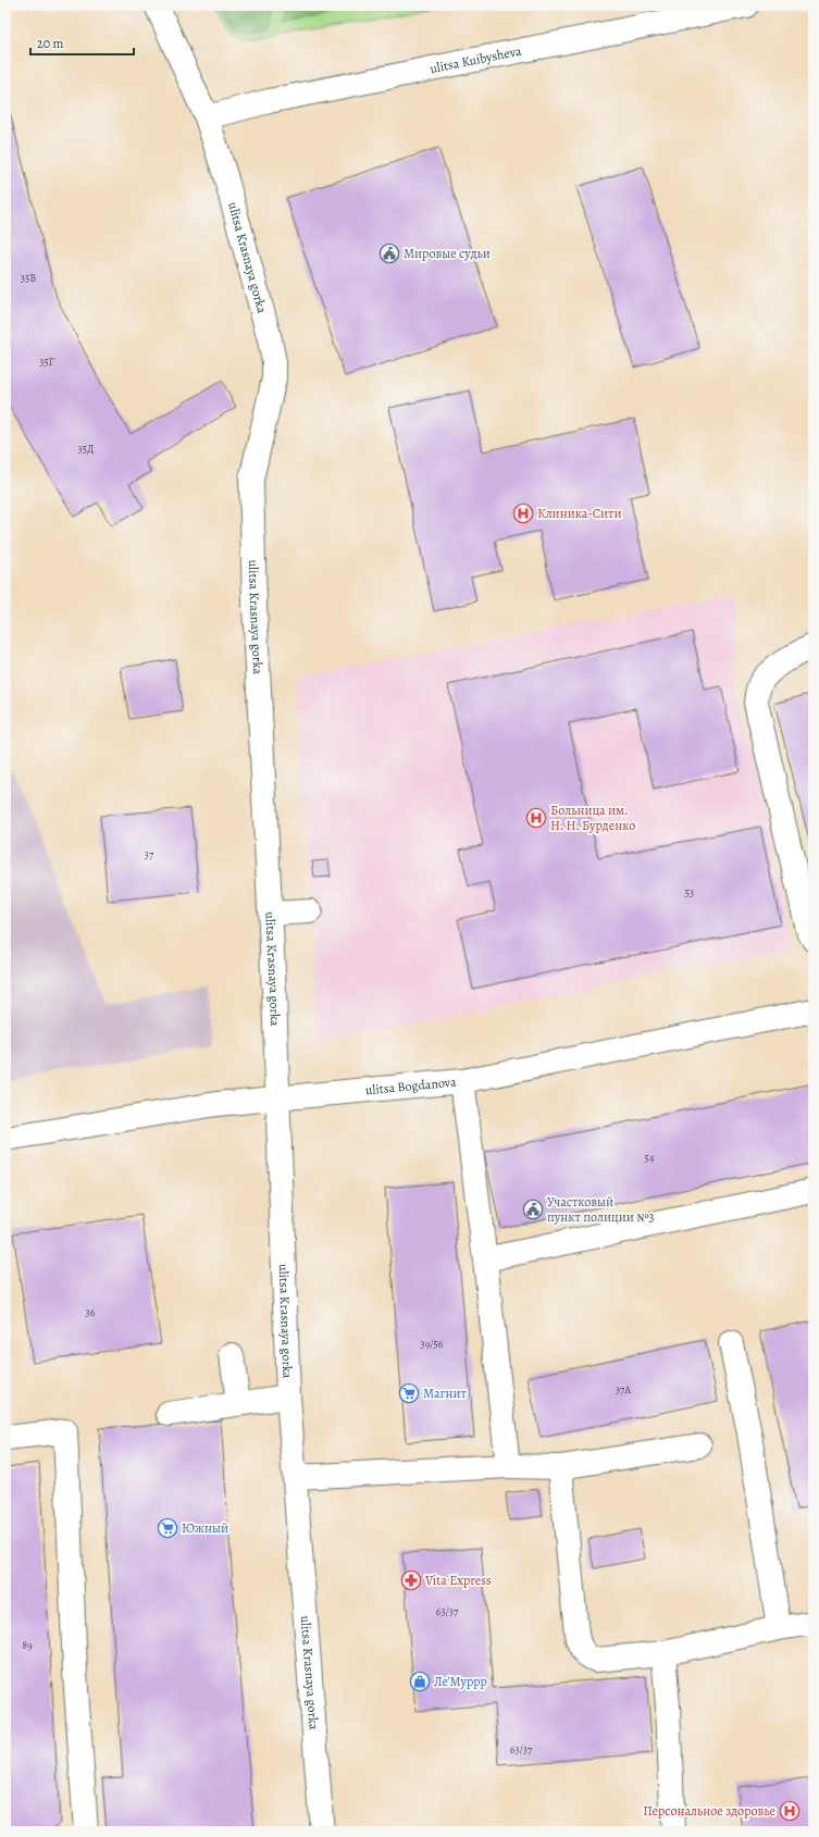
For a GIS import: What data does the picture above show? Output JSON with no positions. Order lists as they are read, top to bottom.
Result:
{
  "streets": {
    "main road": ["ulitsa Kuibysheva", "ulitsa Krasnaya gorka", "ulitsa Bogdanova"]
  },
  "crossings": [
    ["ulitsa Kuibysheva", "ulitsa Krasnaya gorka"],
    ["ulitsa Krasnaya gorka", "ulitsa Bogdanova"]
  ],
  "places": {
    "public building": ["Мировые судьи", "Участковый пункт полиции №3"],
    "hospital": ["Клиника-Сити", "Больница им. Н. Н. Бурденко", "Персональное здоровье"],
    "supermarket": ["Магнит", "Южный"],
    "pharmacy": ["Vita Express"],
    "shop": ["Ле'Муррр"]
  },
  "house_numbers": [
    "35В",
    "35Г",
    "35Д",
    "37",
    "53",
    "54",
    "36",
    "39/56",
    "37А",
    "63/37",
    "89",
    "63/37"
  ],
  "scale_bar": "20 m"
}
